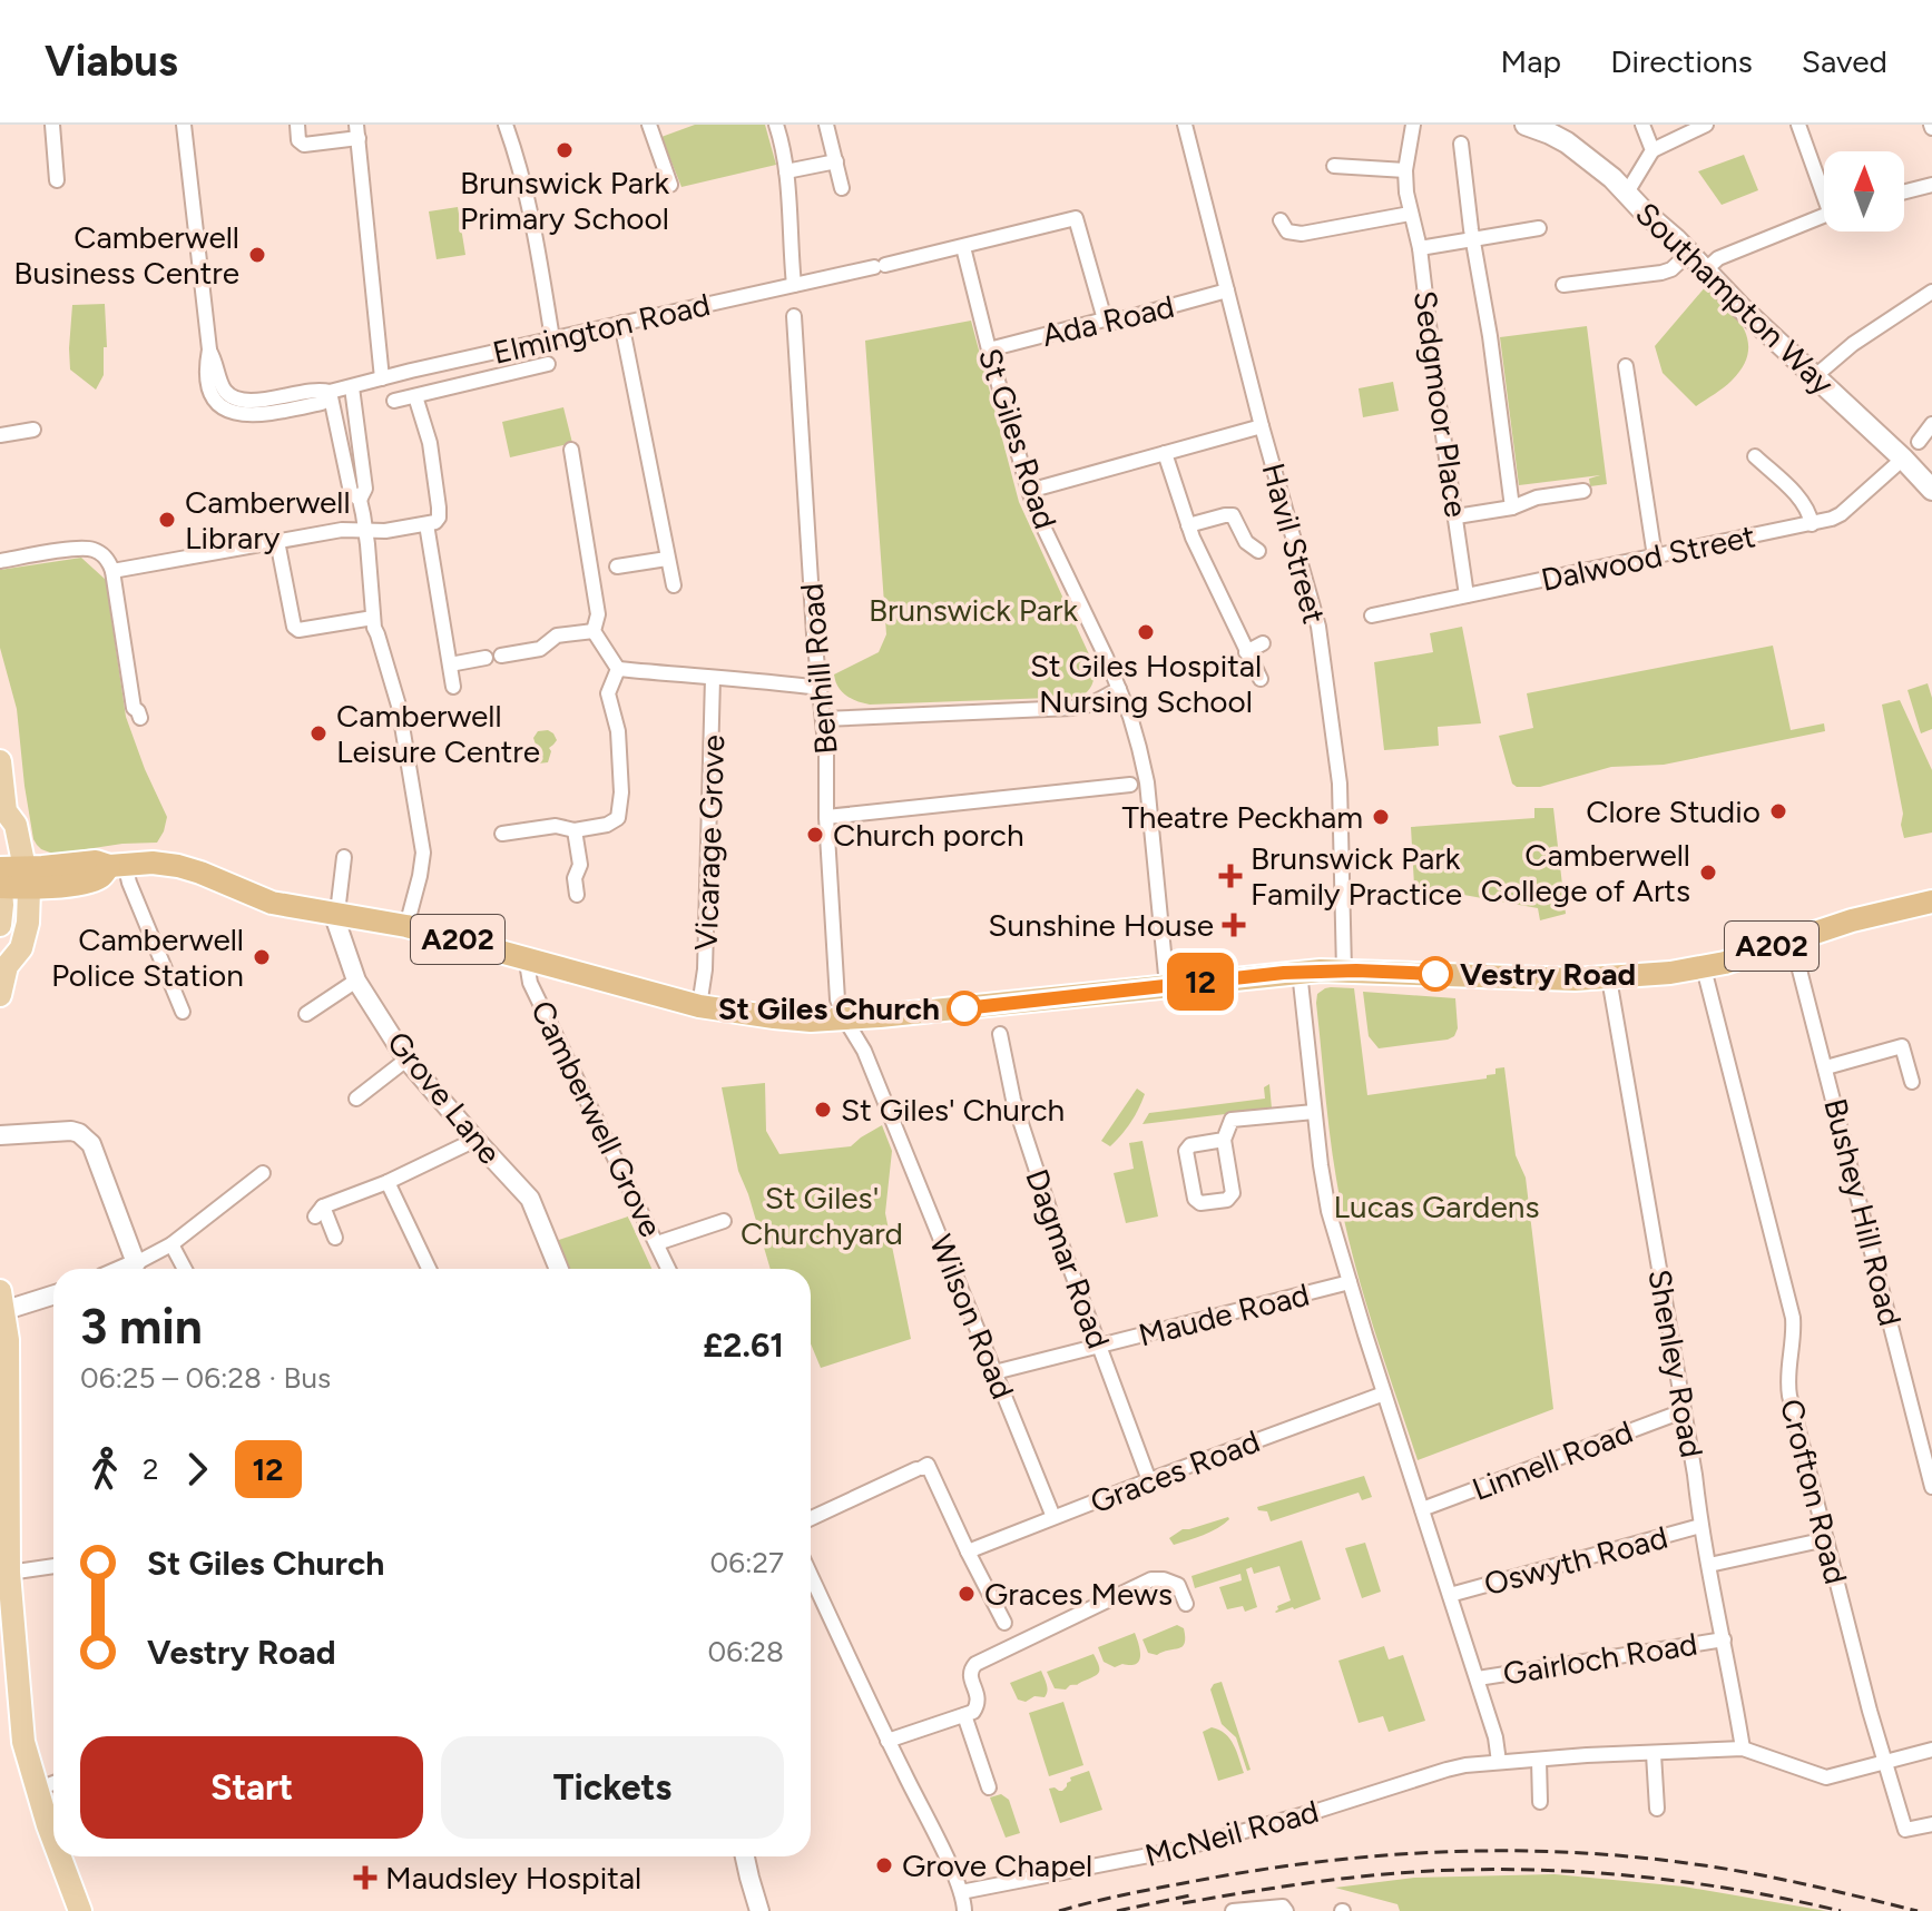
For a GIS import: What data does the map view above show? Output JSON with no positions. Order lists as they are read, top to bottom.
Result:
{
  "streets": {
    "highway": ["A202"],
    "main road": ["Southampton Way"],
    "street": [
      "Ada Road",
      "Elmington Road",
      "Sedgmoor Place",
      "St Giles Road",
      "Havil Street",
      "Dalwood Street",
      "Benhill Road",
      "Vicarage Grove",
      "Grove Lane",
      "Camberwell Grove",
      "Bushey Hill Road",
      "Dagmar Road",
      "Maude Road",
      "Wilson Road",
      "Shenley Road",
      "Linnell Road",
      "Graces Road",
      "Crofton Road",
      "Oswyth Road",
      "Gairloch Road",
      "McNeil Road"
    ]
  },
  "crossings": [
    ["Southampton Way", "Dalwood Street"],
    ["Ada Road", "Elmington Road"],
    ["Ada Road", "St Giles Road"],
    ["Ada Road", "Havil Street"],
    ["Elmington Road", "St Giles Road"],
    ["Sedgmoor Place", "Dalwood Street"],
    ["St Giles Road", "A202"],
    ["Havil Street", "A202"],
    ["Benhill Road", "A202"],
    ["Benhill Road", "Wilson Road"],
    ["Vicarage Grove", "A202"],
    ["A202", "Grove Lane"],
    ["A202", "Camberwell Grove"],
    ["A202", "Bushey Hill Road"],
    ["A202", "Wilson Road"],
    ["A202", "Shenley Road"],
    ["A202", "Crofton Road"],
    ["Dagmar Road", "Maude Road"],
    ["Dagmar Road", "Graces Road"],
    ["Maude Road", "Wilson Road"],
    ["Wilson Road", "Graces Road"],
    ["Shenley Road", "Linnell Road"],
    ["Shenley Road", "Oswyth Road"],
    ["Shenley Road", "Gairloch Road"],
    ["Shenley Road", "McNeil Road"]
  ],
  "parks": ["Brunswick Park", "St Giles' Churchyard", "Lucas Gardens"],
  "places": {
    "other": [
      "Brunswick Park Primary School",
      "Camberwell Business Centre",
      "Camberwell Library",
      "St Giles Hospital Nursing School",
      "Camberwell Leisure Centre",
      "Clore Studio",
      "Theatre Peckham",
      "Church porch",
      "Camberwell College of Arts",
      "Camberwell Police Station",
      "Vestry Road",
      "St Giles Church",
      "St Giles' Church",
      "Graces Mews",
      "Grove Chapel"
    ],
    "health": ["Brunswick Park Family Practice", "Sunshine House", "Maudsley Hospital"]
  },
  "lines": ["bus line 12"],
  "north": "top",
  "page": {
    "header": "Viabus",
    "nav": ["Map", "Directions", "Saved"],
    "on_map": "12",
    "heading": ["3 min", "06:25 – 06:28 · Bus", "£2.61"],
    "legs": ["2", "12"],
    "list": [
      {
        "name": "St Giles Church",
        "value": "06:27"
      },
      {
        "name": "Vestry Road",
        "value": "06:28"
      }
    ],
    "buttons": ["Start", "Tickets"]
  }
}
